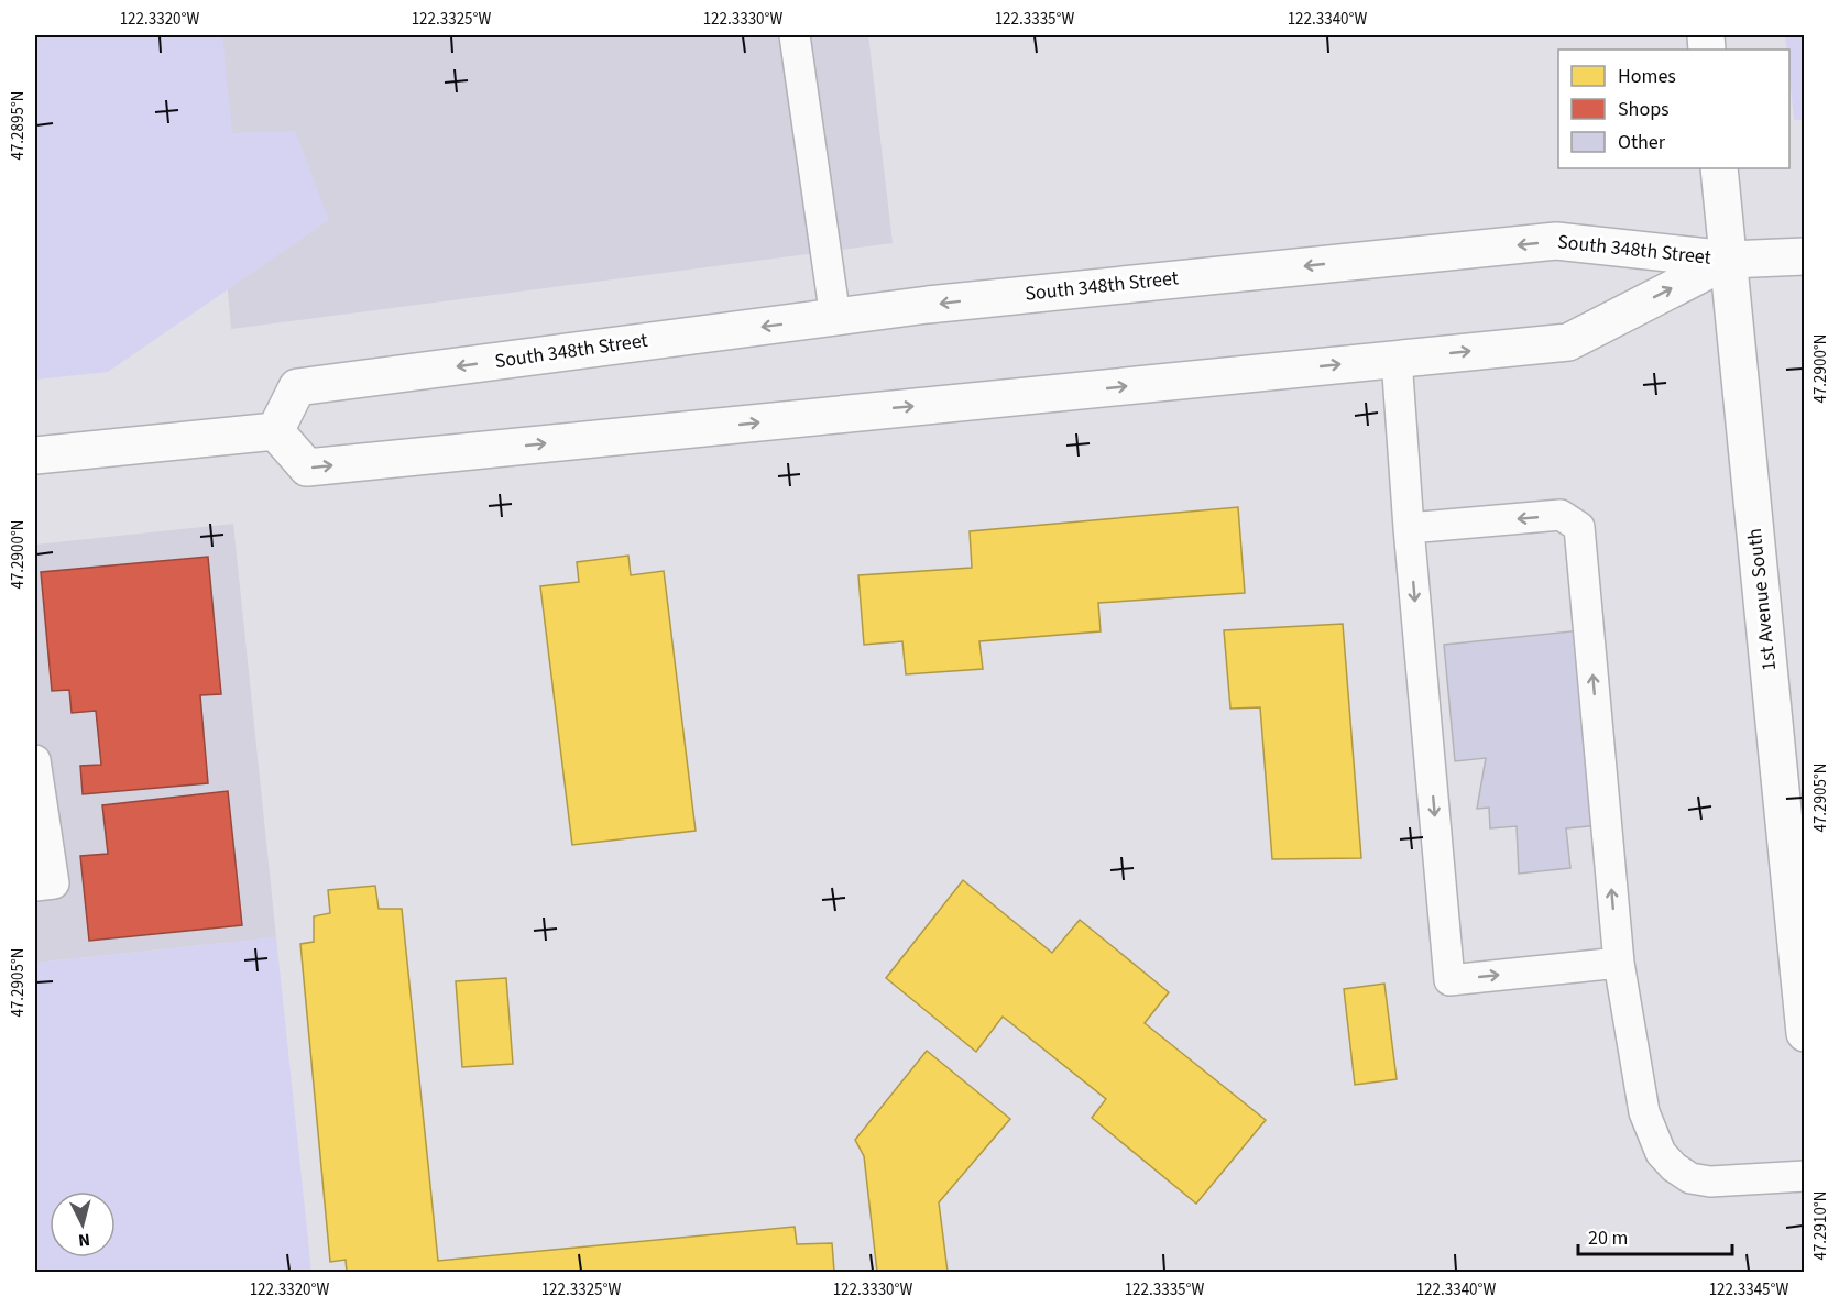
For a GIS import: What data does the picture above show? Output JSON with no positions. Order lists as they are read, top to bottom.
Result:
{
  "streets": {
    "main road": ["South 348th Street", "1st Avenue South"]
  },
  "crossings": [
    ["South 348th Street", "1st Avenue South"]
  ],
  "legend": ["Homes", "Shops", "Other"],
  "scale_bar": "20 m",
  "north": "bottom",
  "coordinates": [
    "122.3320°W",
    "122.3325°W",
    "122.3330°W",
    "122.3335°W",
    "122.3340°W",
    "47.2895°N",
    "47.2900°N",
    "47.2905°N",
    "47.2910°N",
    "122.3345°W"
  ]
}
